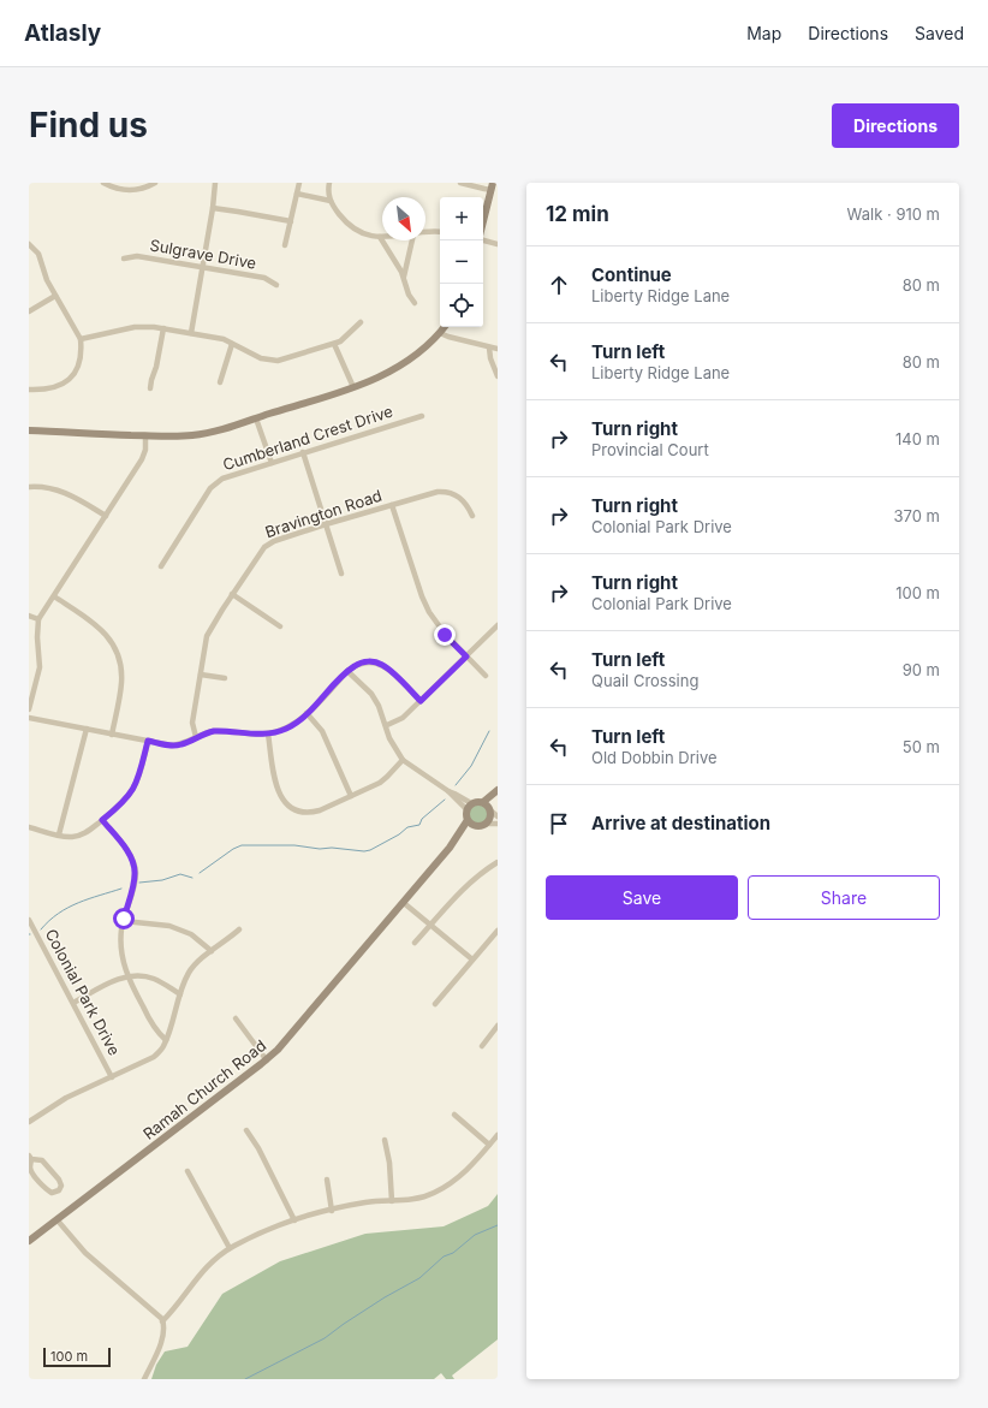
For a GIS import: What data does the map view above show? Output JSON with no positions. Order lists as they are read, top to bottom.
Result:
{
  "streets": {
    "main road": ["Ramah Church Road"],
    "street": [
      "Sulgrave Drive",
      "Cumberland Crest Drive",
      "Bravington Road",
      "Colonial Park Drive"
    ]
  },
  "scale_bar": "100 m",
  "north": "bottom right",
  "page": {
    "header": "Atlasly",
    "nav": ["Map", "Directions", "Saved"],
    "buttons": [
      "Directions",
      ["Save", "Share"]
    ],
    "title": "Find us",
    "heading": ["12 min", "Walk · 910 m"],
    "map_buttons": ["+", "−"],
    "list": [
      ["Continue", "Liberty Ridge Lane", "80 m"],
      ["Turn left", "Liberty Ridge Lane", "80 m"],
      ["Turn right", "Provincial Court", "140 m"],
      ["Turn right", "Colonial Park Drive", "370 m"],
      ["Turn right", "Colonial Park Drive", "100 m"],
      ["Turn left", "Quail Crossing", "90 m"],
      ["Turn left", "Old Dobbin Drive", "50 m"],
      "Arrive at destination"
    ],
    "scale": "100 m"
  }
}
